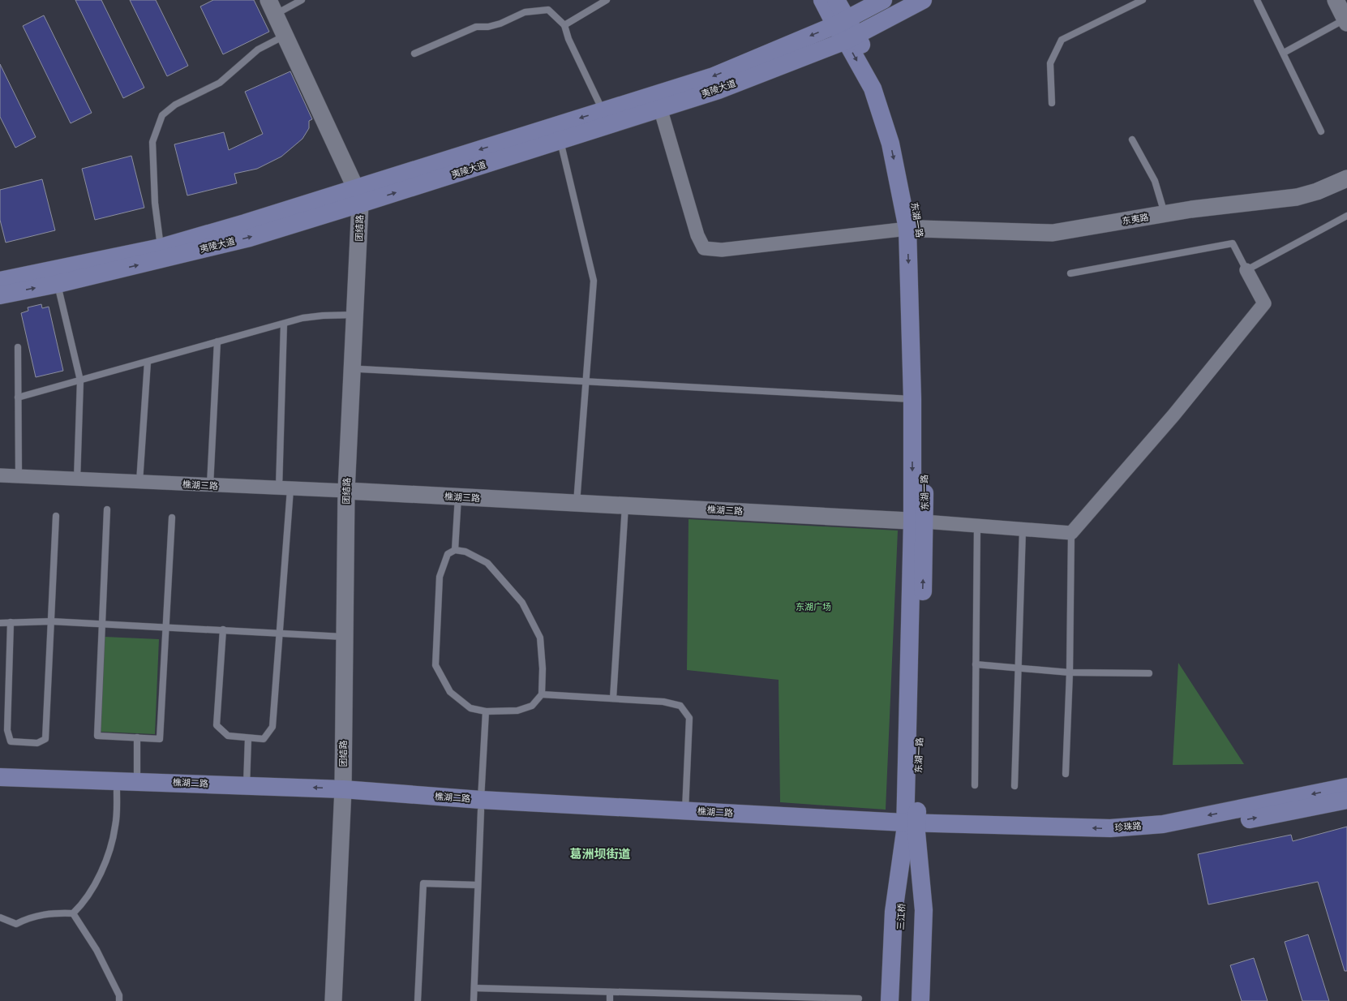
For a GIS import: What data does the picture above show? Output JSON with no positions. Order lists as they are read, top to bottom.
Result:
{
  "streets": {
    "main road": [
      "夷陵大道",
      "东湖一路",
      "樵湖二路",
      "珍珠路",
      "三江桥"
    ],
    "street": ["东夷路", "团结路", "樵湖三路"]
  },
  "crossings": [
    ["夷陵大道", "团结路"],
    ["东夷路", "东湖一路"],
    ["东湖一路", "樵湖三路"],
    ["团结路", "樵湖三路"],
    ["团结路", "樵湖二路"],
    ["樵湖二路", "珍珠路"],
    ["樵湖二路", "三江桥"],
    ["珍珠路", "三江桥"]
  ],
  "districts": ["葛洲坝街道"],
  "parks": ["东湖广场"]
}
